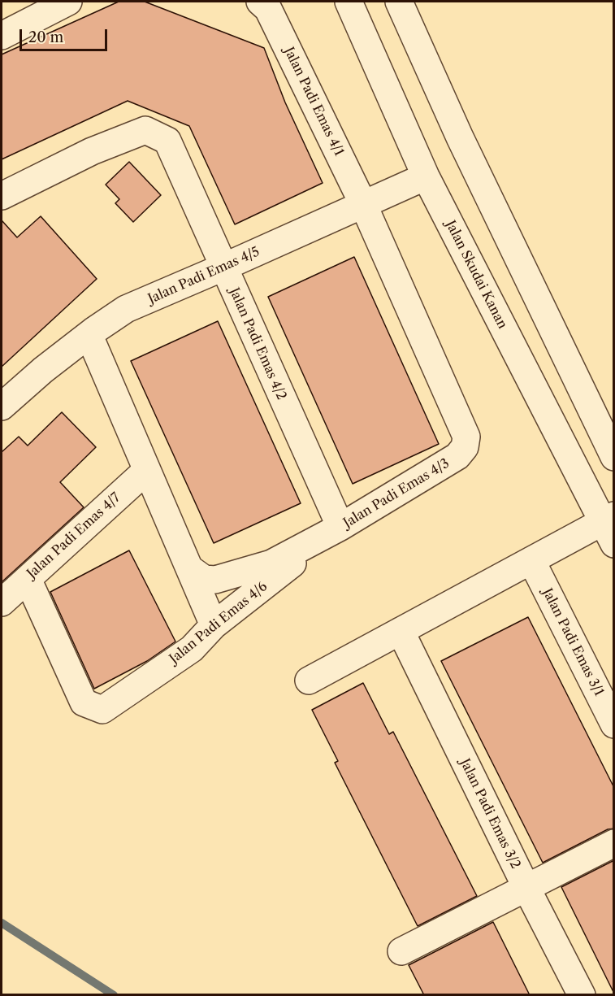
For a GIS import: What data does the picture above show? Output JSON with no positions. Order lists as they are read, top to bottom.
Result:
{
  "streets": {
    "street": [
      "Jalan Padi Emas 4/1",
      "Jalan Skudai Kanan",
      "Jalan Padi Emas 4/5",
      "Jalan Padi Emas 4/2",
      "Jalan Padi Emas 4/3",
      "Jalan Padi Emas 4/7",
      "Jalan Padi Emas 4/6",
      "Jalan Padi Emas 3/1",
      "Jalan Padi Emas 3/2"
    ]
  },
  "crossings": [
    ["Jalan Padi Emas 4/1", "Jalan Padi Emas 4/5"],
    ["Jalan Padi Emas 4/1", "Jalan Padi Emas 4/3"],
    ["Jalan Skudai Kanan", "Jalan Padi Emas 4/5"],
    ["Jalan Padi Emas 4/5", "Jalan Padi Emas 4/2"],
    ["Jalan Padi Emas 4/5", "Jalan Padi Emas 4/3"],
    ["Jalan Padi Emas 4/2", "Jalan Padi Emas 4/3"],
    ["Jalan Padi Emas 4/2", "Jalan Padi Emas 4/6"],
    ["Jalan Padi Emas 4/3", "Jalan Padi Emas 4/6"],
    ["Jalan Padi Emas 4/7", "Jalan Padi Emas 4/6"]
  ],
  "scale_bar": "20 m"
}
